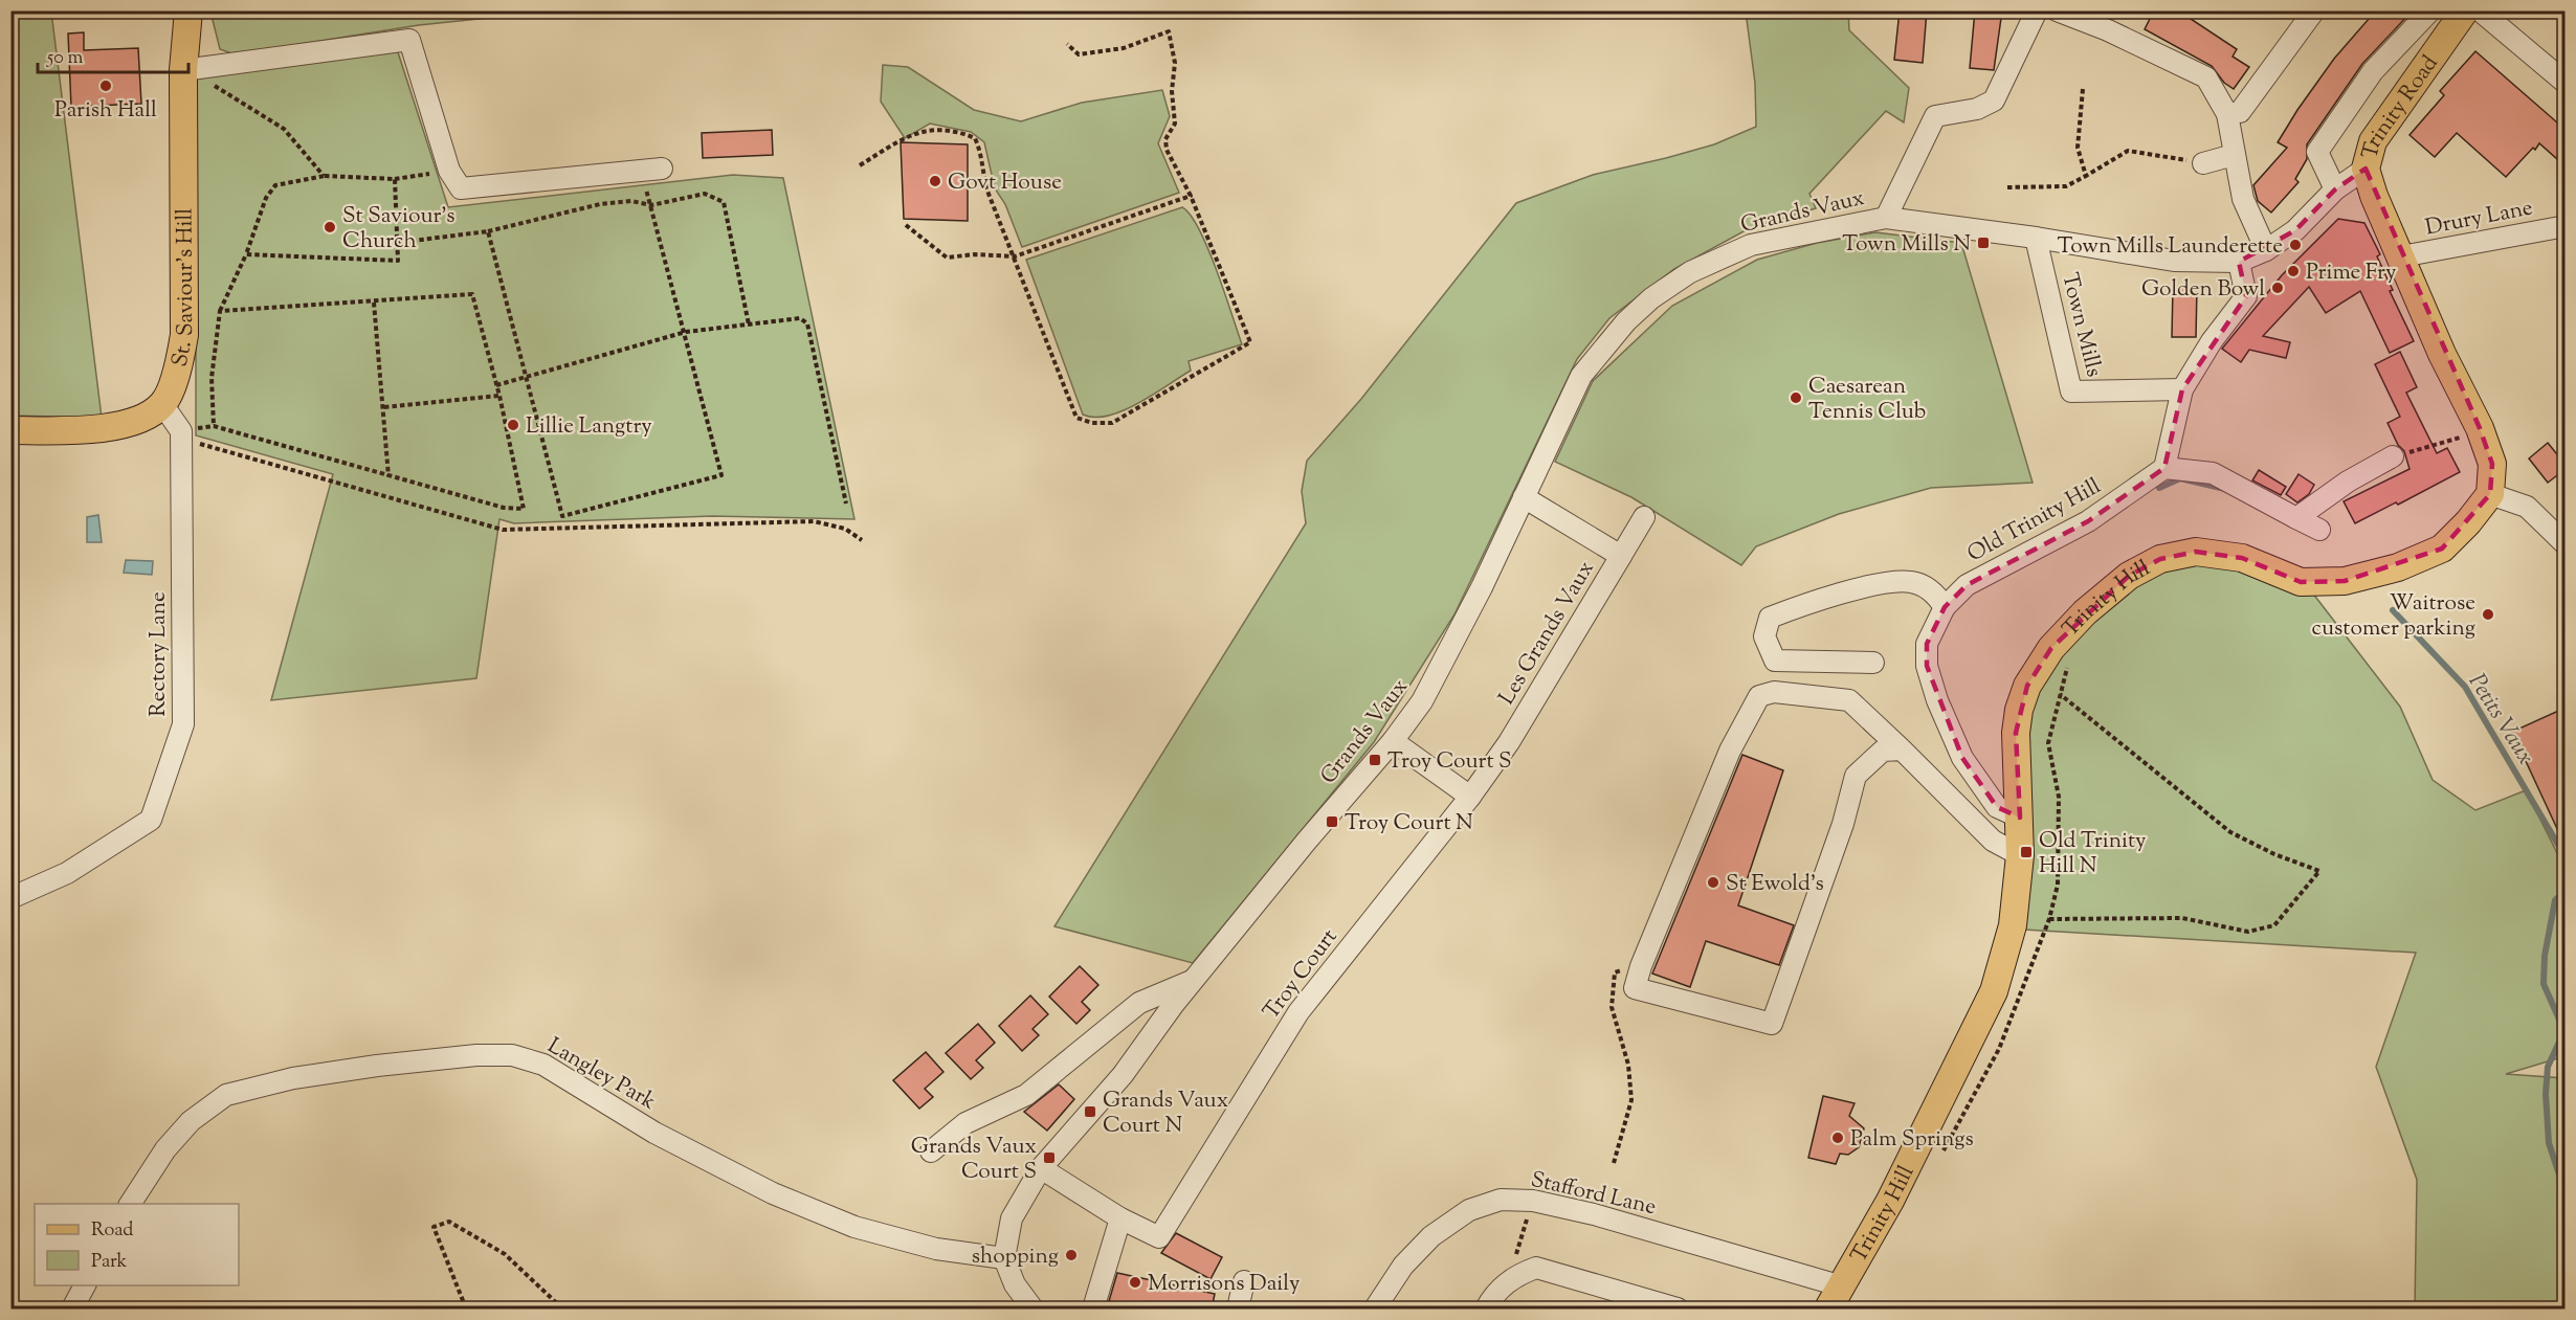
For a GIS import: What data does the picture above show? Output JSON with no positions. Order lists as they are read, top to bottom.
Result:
{
  "streets": {
    "main road": ["Trinity Road", "St. Saviour's Hill", "Trinity Hill"],
    "street": [
      "Grands Vaux",
      "Drury Lane",
      "Town Mills",
      "Old Trinity Hill",
      "Les Grands Vaux",
      "Rectory Lane",
      "Troy Court",
      "Langley Park",
      "Stafford Lane"
    ]
  },
  "crossings": [
    ["Trinity Road", "Grands Vaux"],
    ["Grands Vaux", "Town Mills"],
    ["Grands Vaux", "Les Grands Vaux"],
    ["Grands Vaux", "Langley Park"],
    ["Old Trinity Hill", "Trinity Hill"],
    ["Trinity Hill", "Stafford Lane"],
    ["Les Grands Vaux", "Troy Court"]
  ],
  "water": ["Petits Vaux"],
  "places": {
    "other": [
      "Parish Hall",
      "Govt House",
      "St Saviour's Church",
      "Town Mills Launderette",
      "Prime Fry",
      "Golden Bowl",
      "Caesarean Tennis Club",
      "Lillie Langtry",
      "Waitrose customer parking",
      "St Ewold's",
      "Palm Springs",
      "shopping",
      "Morrisons Daily"
    ],
    "transit": [
      "Town Mills N",
      "Troy Court S",
      "Troy Court N",
      "Old Trinity Hill N",
      "Grands Vaux Court N",
      "Grands Vaux Court S"
    ]
  },
  "legend": ["Road", "Park"],
  "scale_bar": "50 m"
}
